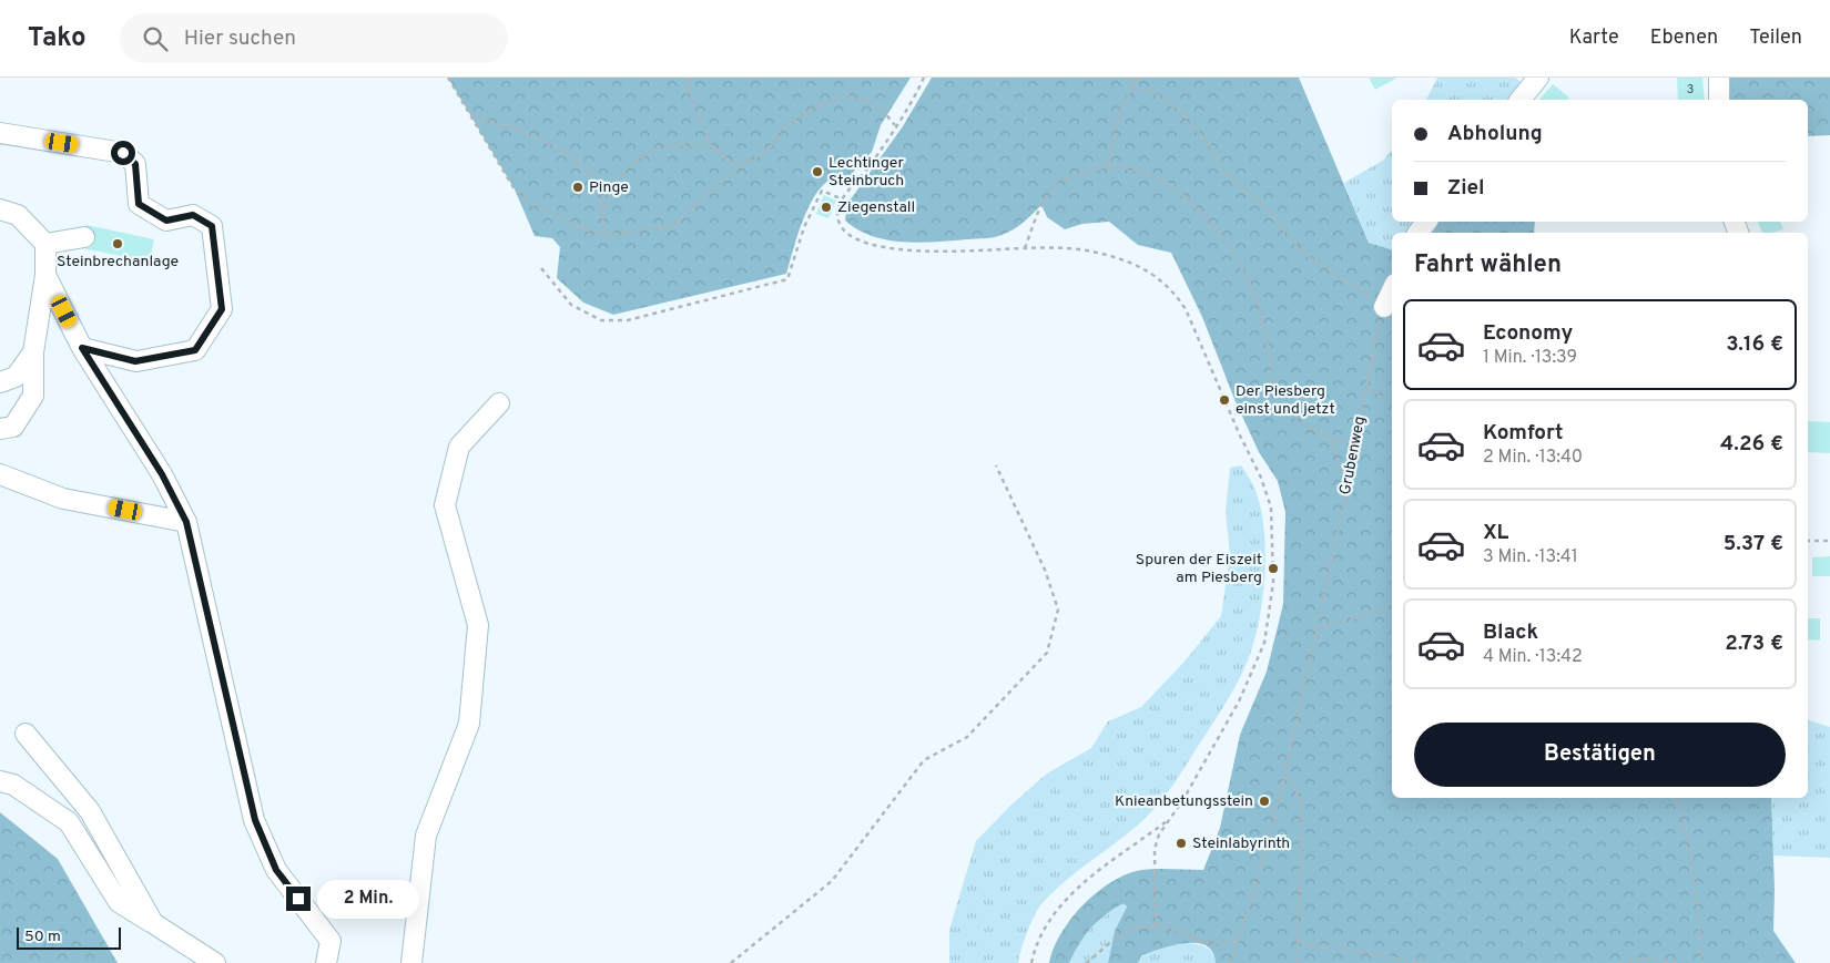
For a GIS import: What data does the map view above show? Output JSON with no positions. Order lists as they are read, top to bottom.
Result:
{
  "streets": {
    "path": ["Grubenweg"]
  },
  "places": [
    "Lechtinger Steinbruch",
    "Pinge",
    "Ziegenstall",
    "Steinbrechanlage",
    "Der Piesberg einst und jetzt",
    "Spuren der Eiszeit am Piesberg",
    "Knieanbetungsstein",
    "Steinlabyrinth"
  ],
  "house_numbers": ["3"],
  "scale_bar": "50 m",
  "page": {
    "header": "Tako",
    "search": "Hier suchen",
    "nav": ["Karte", "Ebenen", "Teilen"],
    "banner": ["Abholung", "Ziel"],
    "heading": "Fahrt wählen",
    "list": [
      {
        "name": "Economy",
        "note": "1 Min. · 13:39",
        "value": "3.16 €"
      },
      {
        "name": "Komfort",
        "note": "2 Min. · 13:40",
        "value": "4.26 €"
      },
      {
        "name": "XL",
        "note": "3 Min. · 13:41",
        "value": "5.37 €"
      },
      {
        "name": "Black",
        "note": "4 Min. · 13:42",
        "value": "2.73 €"
      }
    ],
    "buttons": "Bestätigen",
    "bubble": "2 Min.",
    "scale": "50 m"
  }
}
